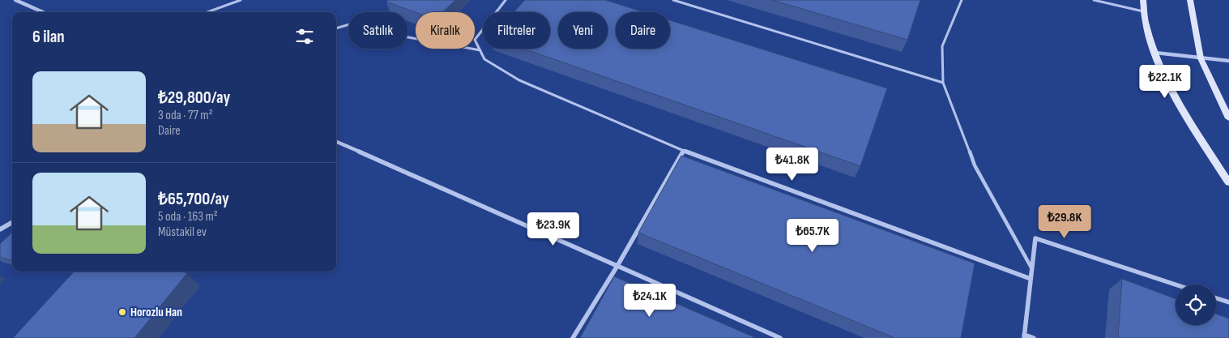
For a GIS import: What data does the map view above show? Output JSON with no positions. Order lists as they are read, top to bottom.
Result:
{
  "places": ["Horozlu Han"],
  "page": {
    "chip": [
      "Satılık",
      "Kiralık",
      "Filtreler",
      "Yeni",
      "Daire"
    ],
    "heading": "6 ilan",
    "list": [
      {
        "name": "₺29,800/ay",
        "note": "3 oda · 77 m² · Daire"
      },
      {
        "name": "₺65,700/ay",
        "note": "5 oda · 163 m² · Müstakil ev"
      }
    ],
    "price": [
      "₺22.1K",
      "₺41.8K",
      "₺29.8K",
      "₺23.9K",
      "₺65.7K",
      "₺24.1K"
    ]
  }
}
